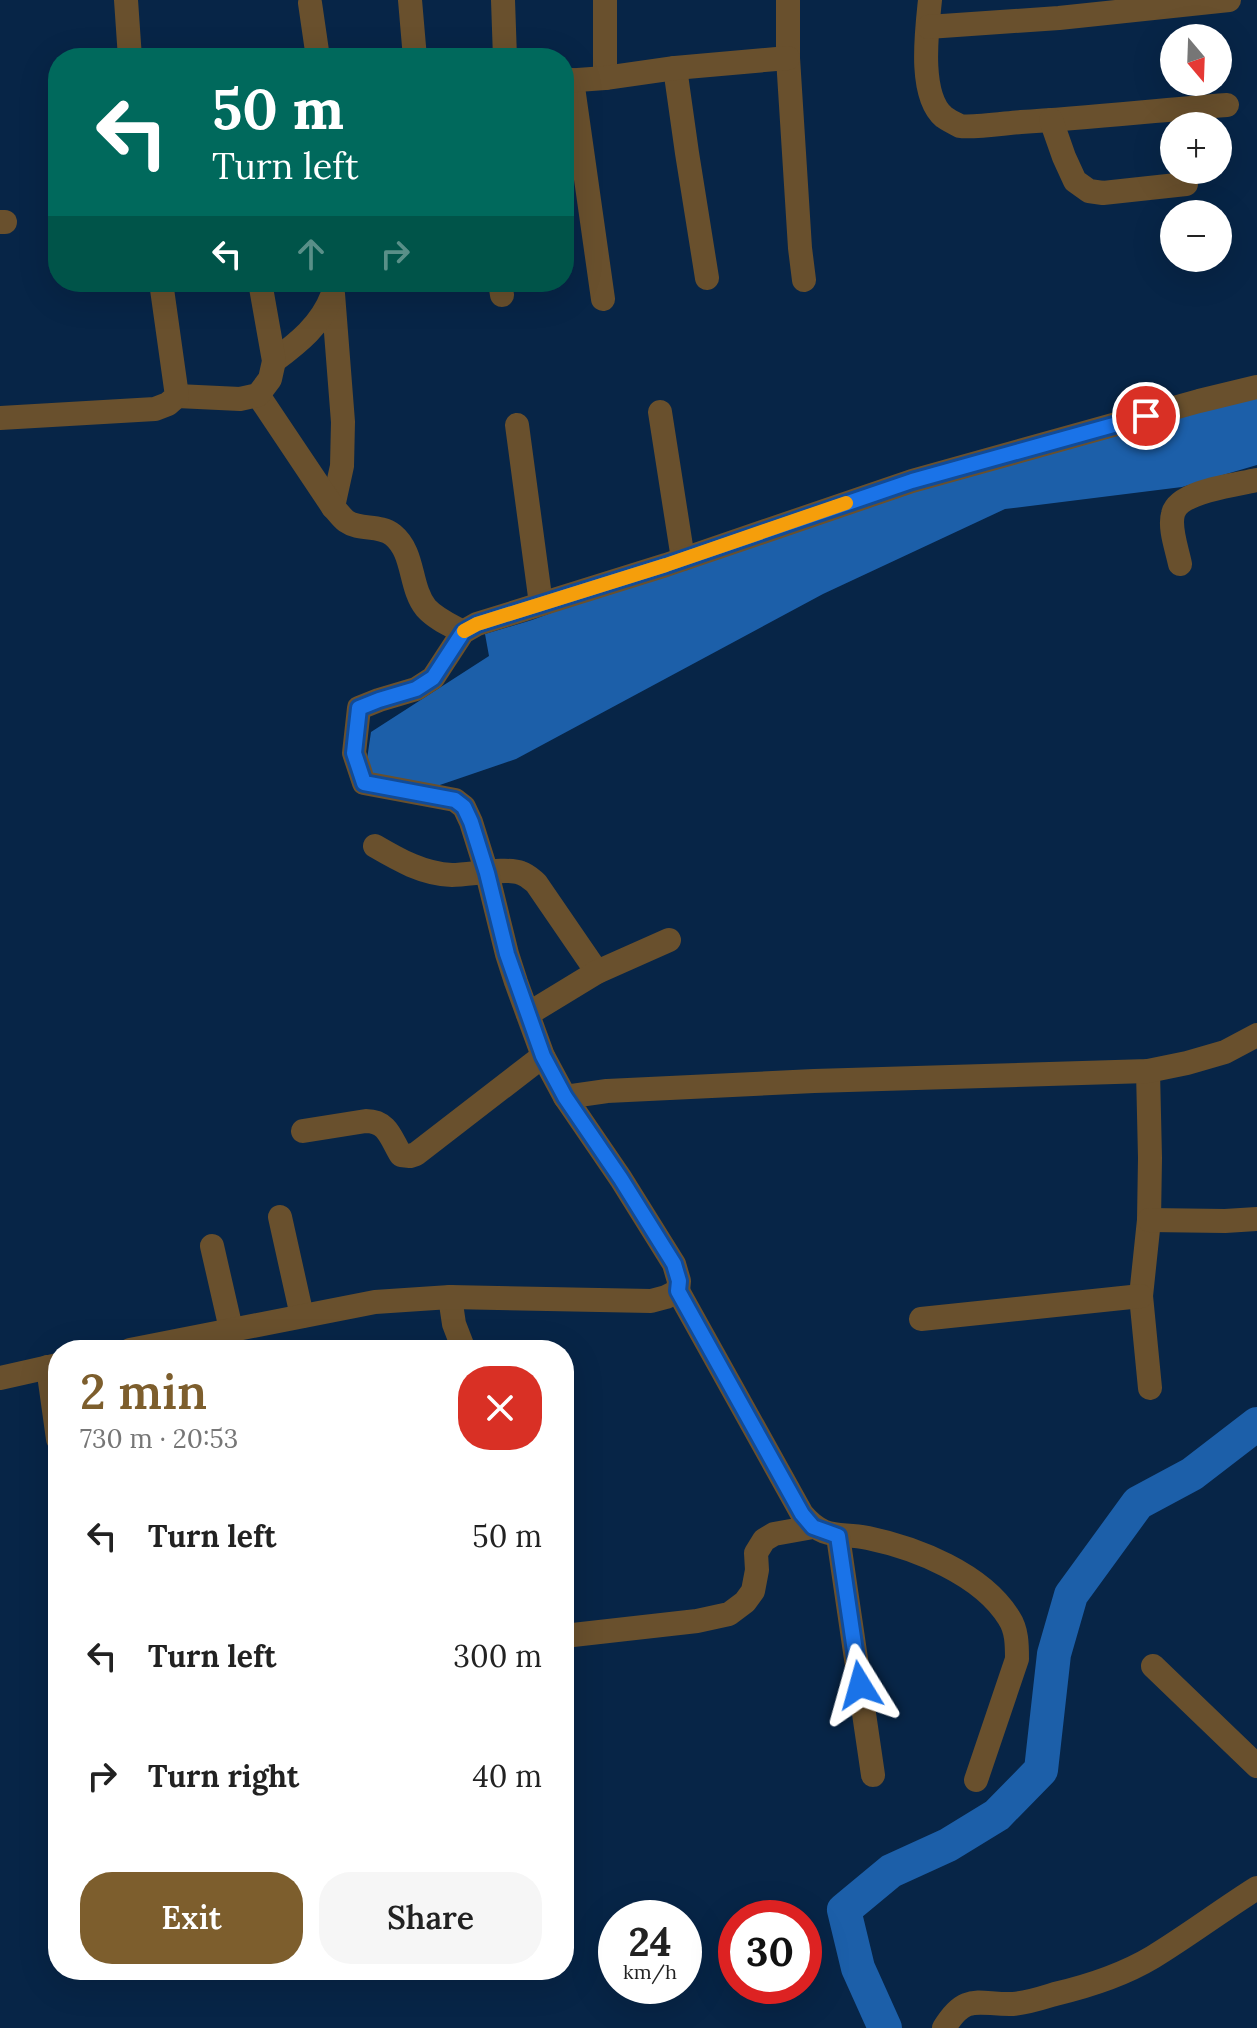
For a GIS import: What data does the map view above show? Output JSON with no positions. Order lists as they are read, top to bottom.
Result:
{
  "north": "bottom",
  "page": {
    "map_buttons": ["+", "−"],
    "turn": ["50 m", "Turn left"],
    "heading": ["2 min", "730 m · 20:53"],
    "list": [
      {
        "name": "Turn left",
        "value": "50 m"
      },
      {
        "name": "Turn left",
        "value": "300 m"
      },
      {
        "name": "Turn right",
        "value": "40 m"
      }
    ],
    "buttons": ["Exit", "Share"],
    "speed": "24 km/h",
    "limit": "30"
  }
}
